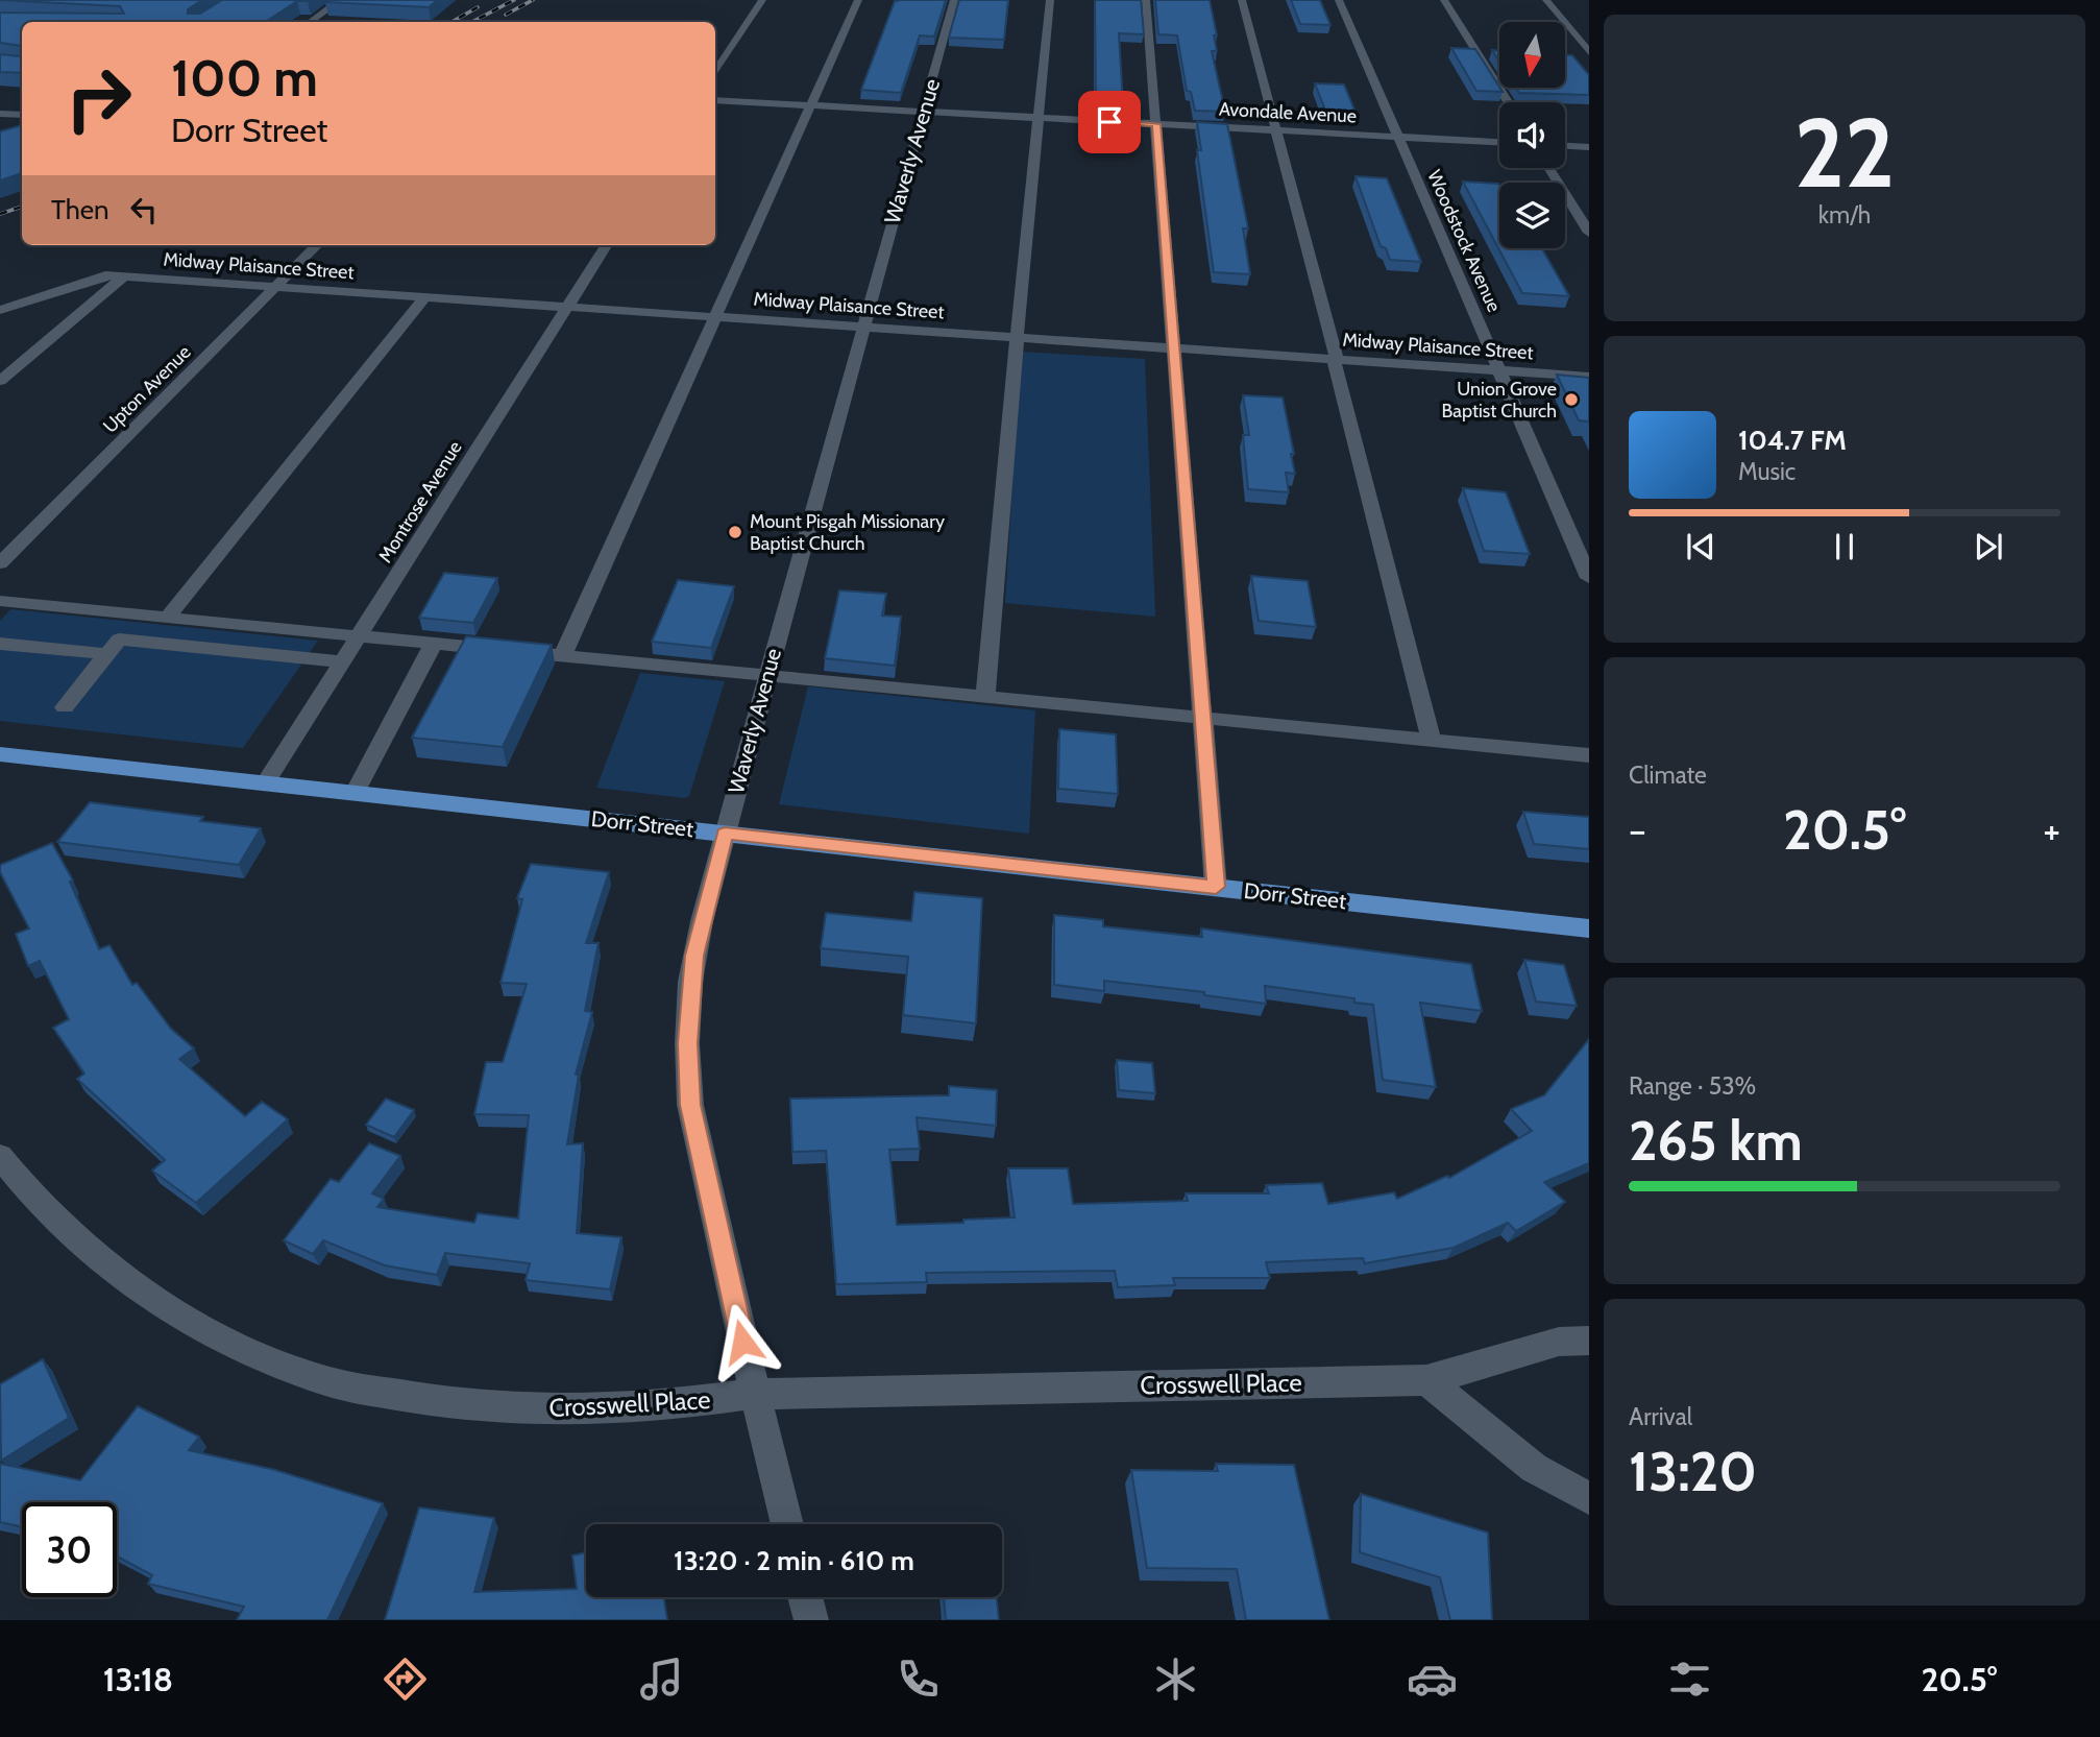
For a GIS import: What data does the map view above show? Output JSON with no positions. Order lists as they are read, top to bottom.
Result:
{
  "streets": {
    "main road": ["Dorr Street"],
    "street": [
      "Avondale Avenue",
      "Waverly Avenue",
      "Woodstock Avenue",
      "Midway Plaisance Street",
      "Upton Avenue",
      "Montrose Avenue",
      "Crosswell Place"
    ]
  },
  "crossings": [
    ["Avondale Avenue", "Waverly Avenue"],
    ["Avondale Avenue", "Woodstock Avenue"],
    ["Waverly Avenue", "Midway Plaisance Street"],
    ["Waverly Avenue", "Dorr Street"],
    ["Waverly Avenue", "Crosswell Place"],
    ["Woodstock Avenue", "Midway Plaisance Street"],
    ["Midway Plaisance Street", "Upton Avenue"],
    ["Midway Plaisance Street", "Montrose Avenue"],
    ["Montrose Avenue", "Dorr Street"]
  ],
  "places": ["Union Grove Baptist Church", "Mount Pisgah Missionary Baptist Church"],
  "north": "bottom",
  "page": {
    "tile": [
      ["22", "km/h"],
      "Climate",
      ["Range · 53%", "265 km"],
      ["Arrival", "13:20"]
    ],
    "turn": ["100 m", "Dorr Street"],
    "then": "Then",
    "song": ["104.7 FM", "Music"],
    "heat": ["−", "20.5°", "+"],
    "limit": "30",
    "trip": "13:20 · 2 min · 610 m",
    "tabs": ["13:18", "20.5°"]
  }
}
